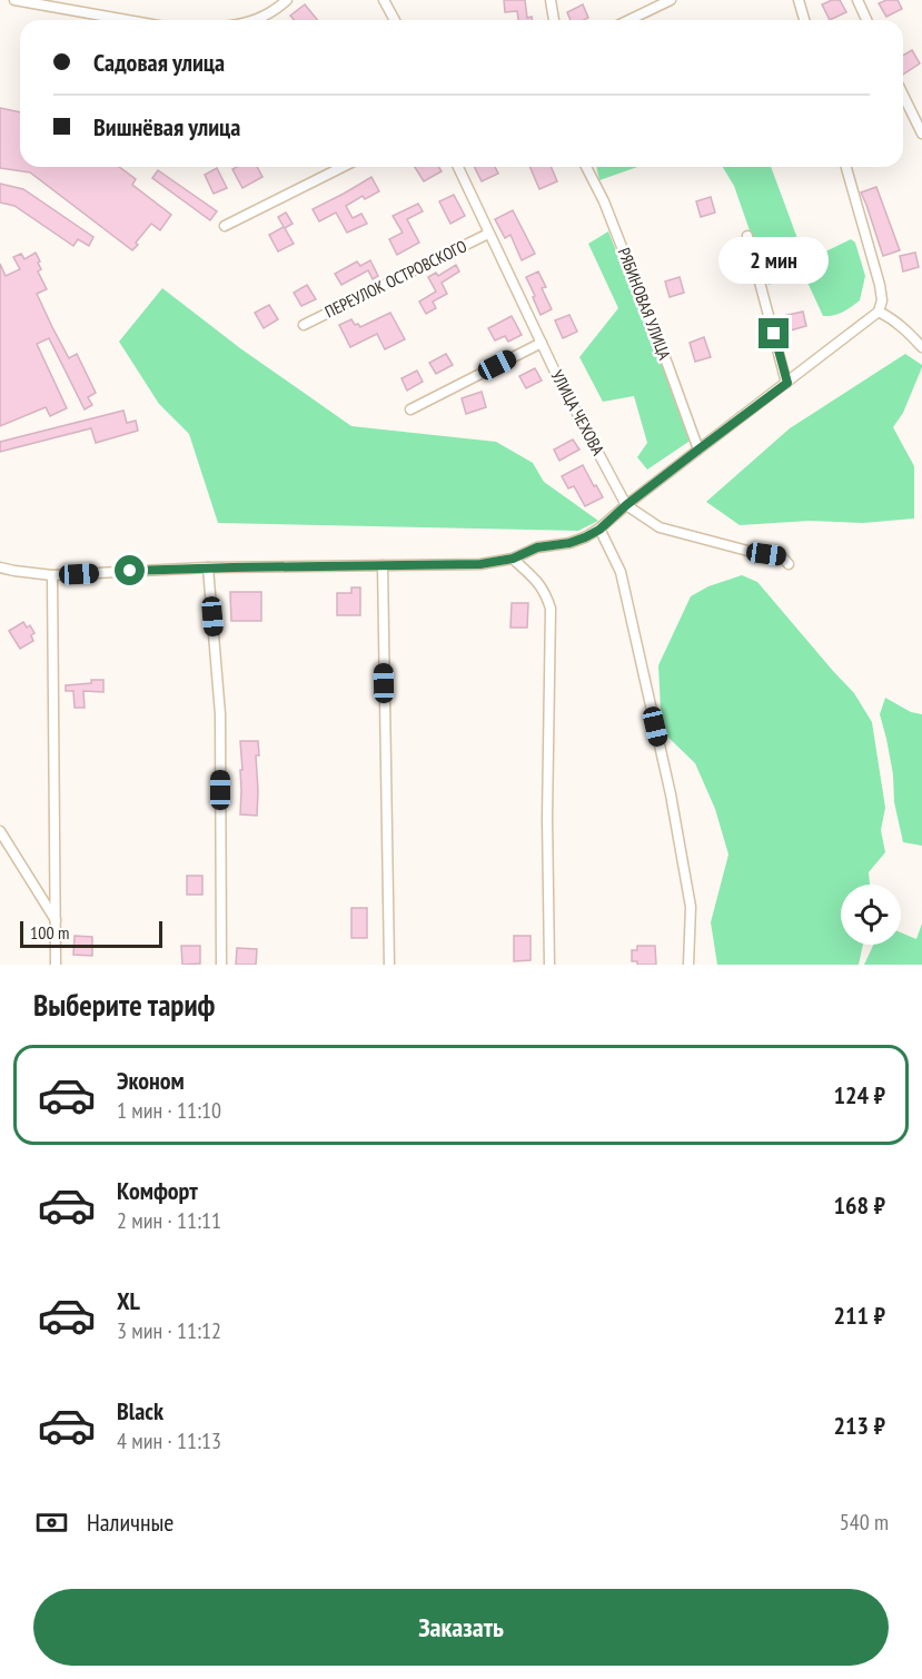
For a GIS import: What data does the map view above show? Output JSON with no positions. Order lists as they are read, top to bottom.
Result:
{
  "streets": {
    "street": ["ПЕРЕУЛОК ОСТРОВСКОГО", "РЯБИНОВАЯ УЛИЦА", "УЛИЦА ЧЕХОВА"]
  },
  "crossings": [
    ["ПЕРЕУЛОК ОСТРОВСКОГО", "УЛИЦА ЧЕХОВА"]
  ],
  "scale_bar": "100 m",
  "page": {
    "banner": ["Садовая улица", "Вишнёвая улица"],
    "bubble": "2 мин",
    "scale": "100 m",
    "heading": "Выберите тариф",
    "list": [
      {
        "name": "Эконом",
        "note": "1 мин · 11:10",
        "value": "124 ₽"
      },
      {
        "name": "Комфорт",
        "note": "2 мин · 11:11",
        "value": "168 ₽"
      },
      {
        "name": "XL",
        "note": "3 мин · 11:12",
        "value": "211 ₽"
      },
      {
        "name": "Black",
        "note": "4 мин · 11:13",
        "value": "213 ₽"
      }
    ],
    "pay": ["Наличные", "540 m"],
    "buttons": "Заказать"
  }
}
